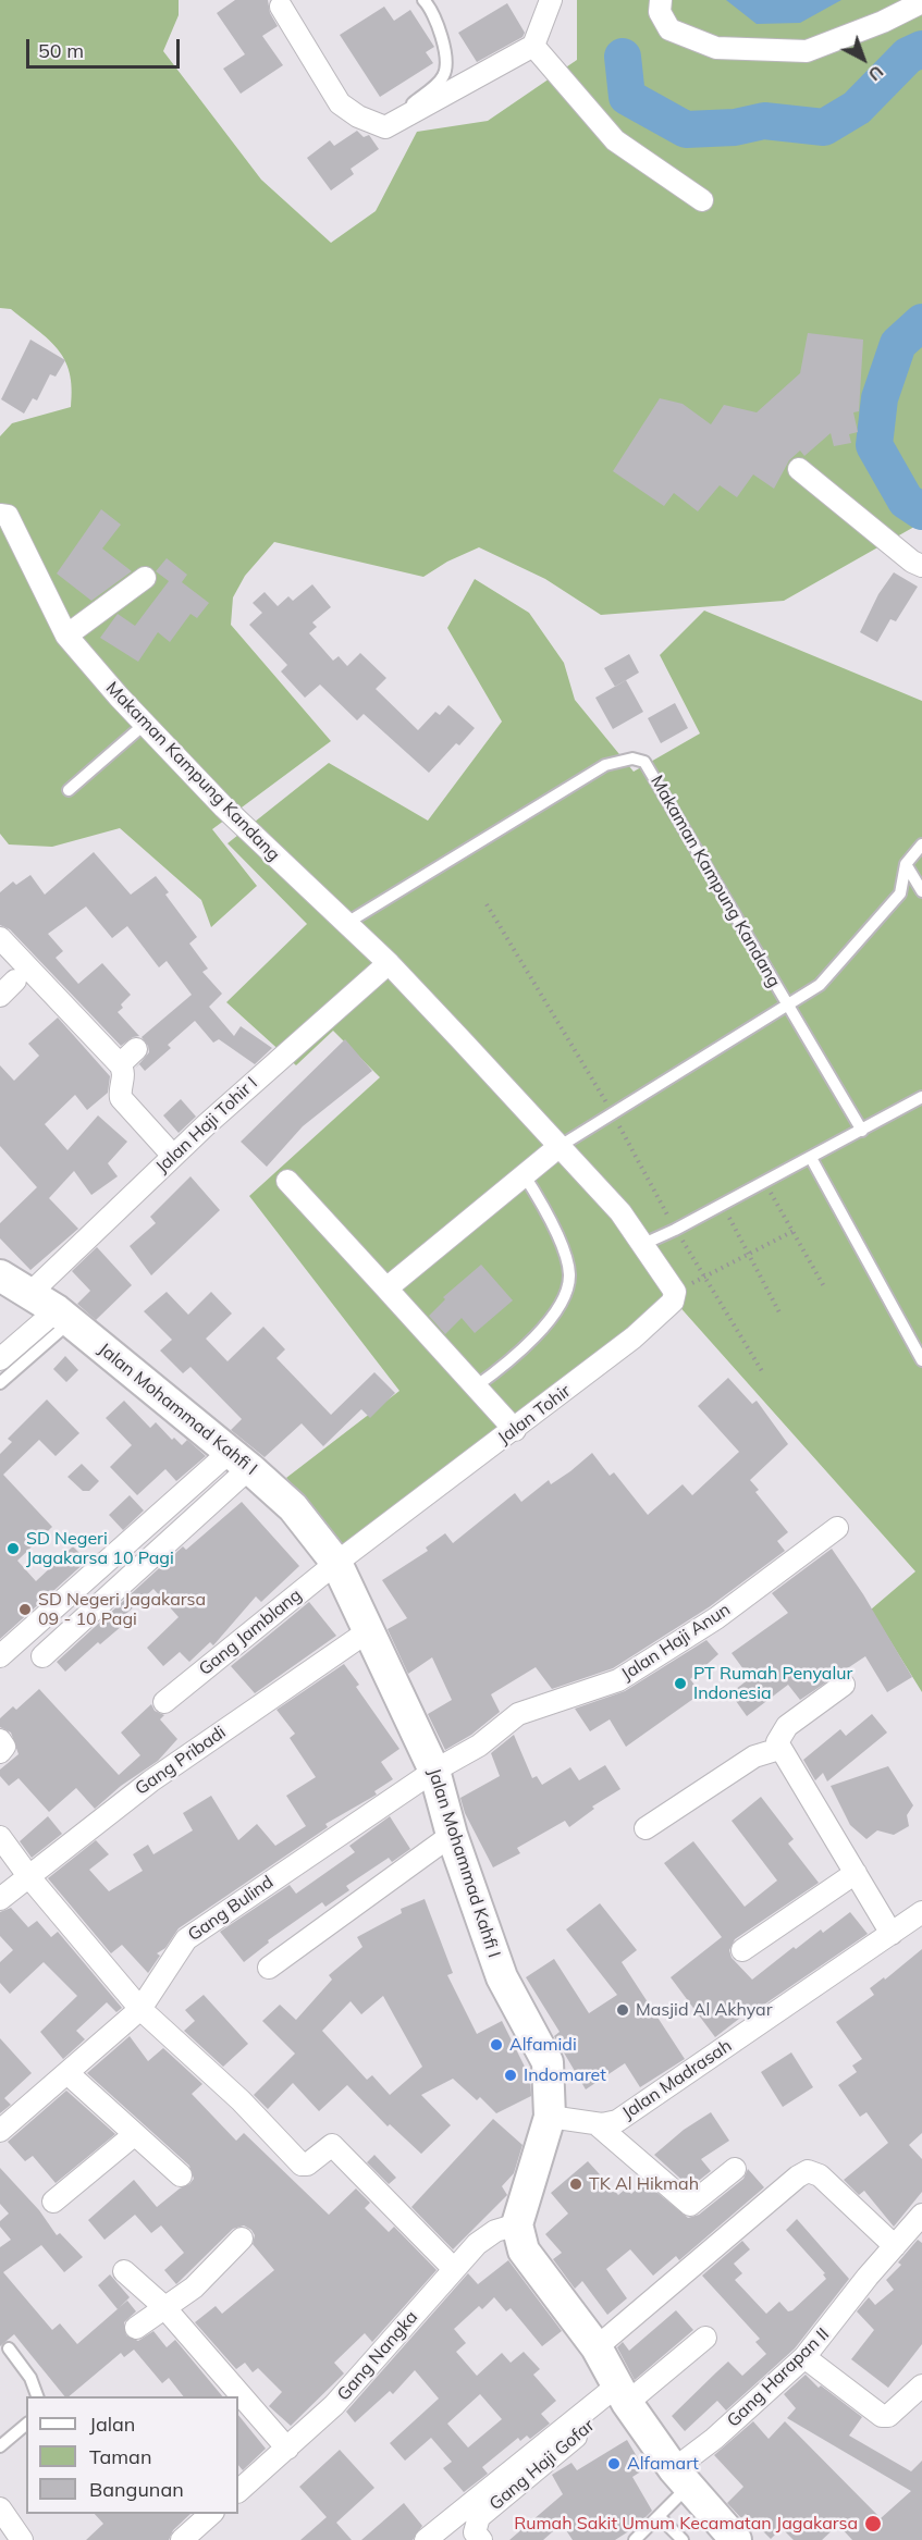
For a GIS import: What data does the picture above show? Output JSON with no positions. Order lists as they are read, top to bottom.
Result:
{
  "streets": {
    "main road": ["Jalan Mohammad Kahfi I"],
    "street": [
      "Makaman Kampung Kandang",
      "Jalan Haji Tohir I",
      "Jalan Tohir",
      "Gang Jamblang",
      "Jalan Haji Anun",
      "Gang Pribadi",
      "Gang Bulind",
      "Jalan Madrasah",
      "Gang Nangka",
      "Gang Harapan II",
      "Gang Haji Gofar"
    ]
  },
  "crossings": [
    ["Makaman Kampung Kandang", "Jalan Haji Tohir I"],
    ["Jalan Haji Tohir I", "Jalan Mohammad Kahfi I"],
    ["Jalan Mohammad Kahfi I", "Jalan Tohir"],
    ["Jalan Mohammad Kahfi I", "Gang Jamblang"],
    ["Jalan Mohammad Kahfi I", "Jalan Haji Anun"],
    ["Jalan Mohammad Kahfi I", "Gang Pribadi"],
    ["Jalan Mohammad Kahfi I", "Gang Bulind"],
    ["Jalan Mohammad Kahfi I", "Jalan Madrasah"],
    ["Jalan Mohammad Kahfi I", "Gang Nangka"],
    ["Jalan Tohir", "Gang Jamblang"],
    ["Jalan Haji Anun", "Gang Bulind"]
  ],
  "places": [
    "SD Negeri Jagakarsa 10 Pagi",
    "SD Negeri Jagakarsa 09 - 10 Pagi",
    "PT Rumah Penyalur Indonesia",
    "Masjid Al Akhyar",
    "Alfamidi",
    "Indomaret",
    "TK Al Hikmah",
    "Alfamart",
    "Rumah Sakit Umum Kecamatan Jagakarsa"
  ],
  "legend": ["Jalan", "Taman", "Bangunan"],
  "scale_bar": "50 m",
  "north": "bottom right"
}
